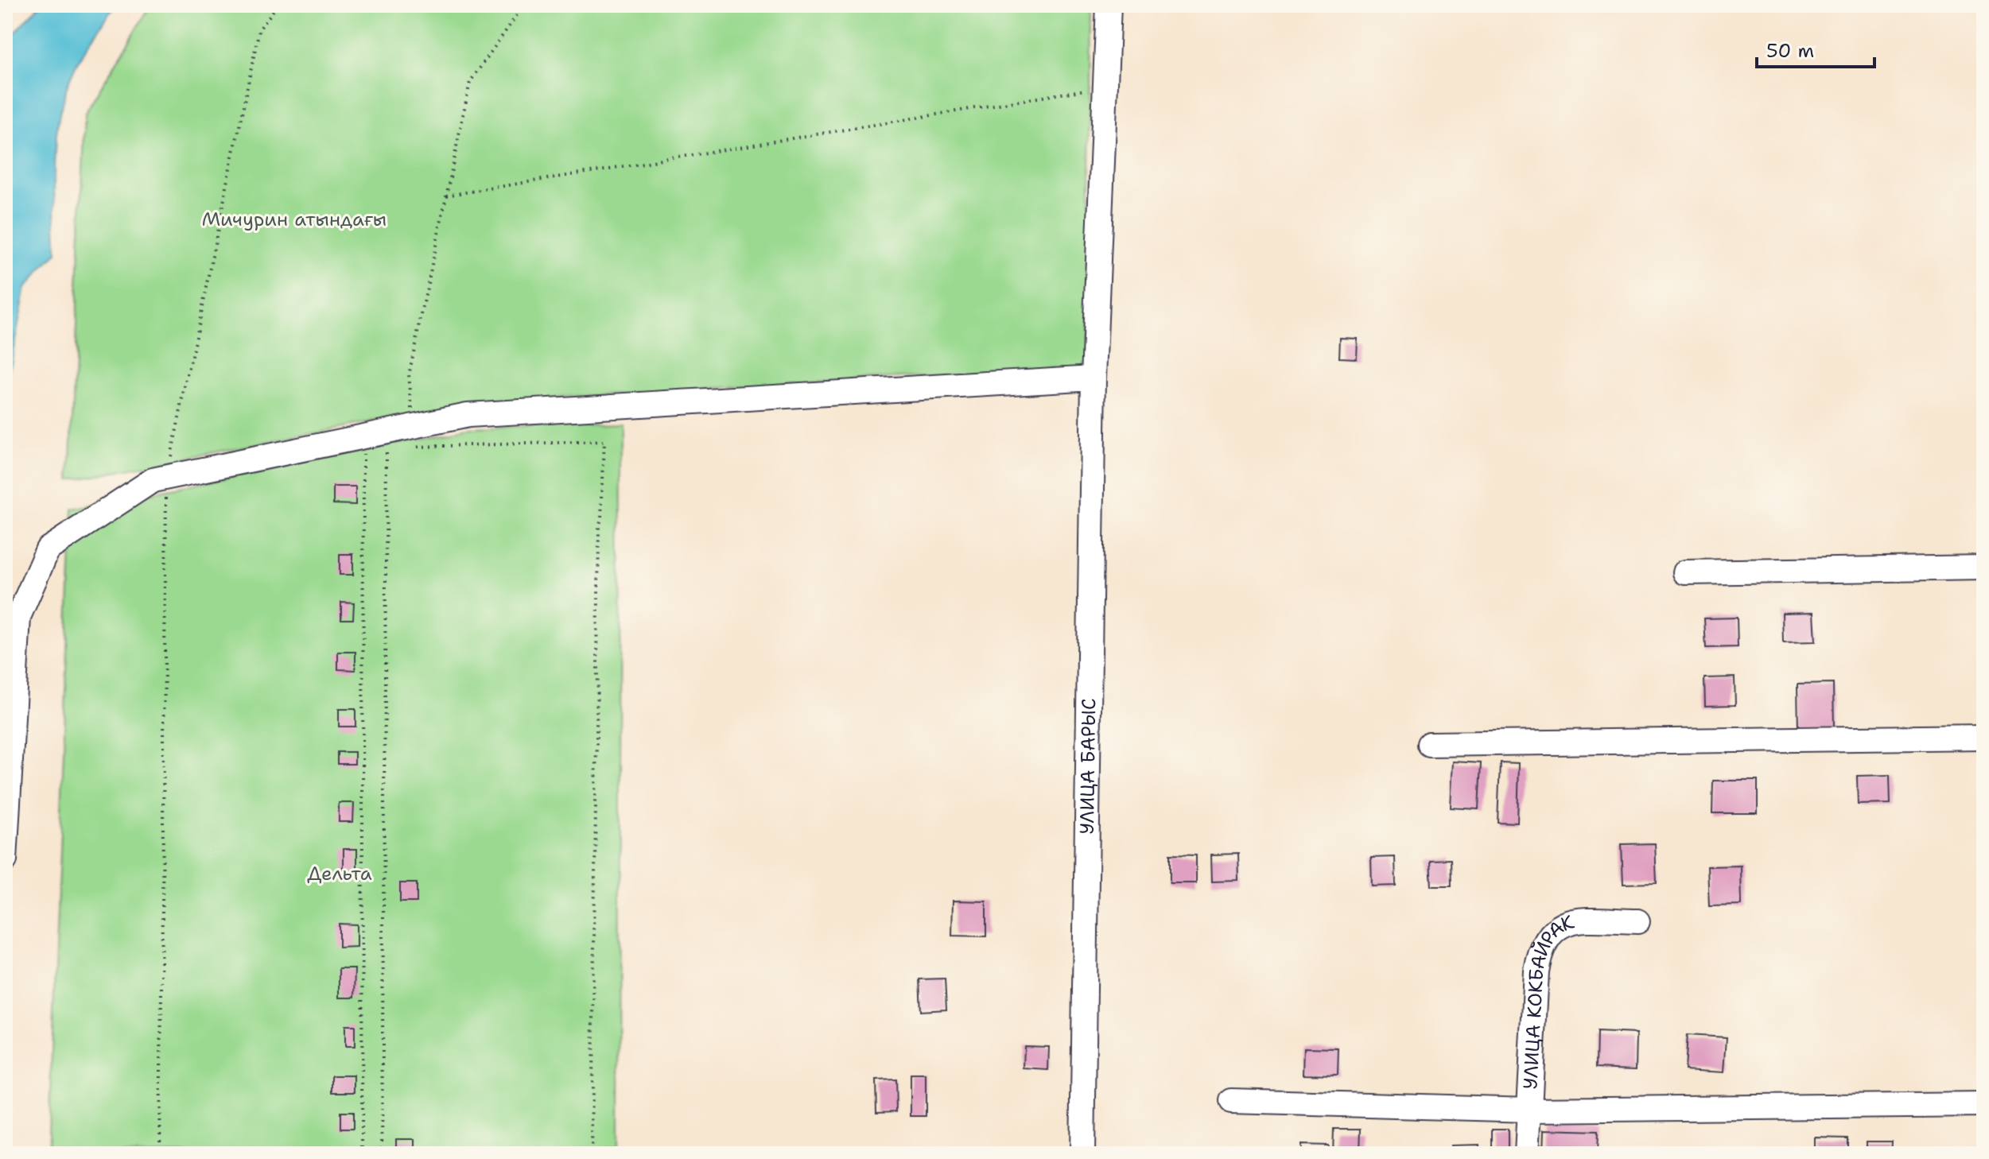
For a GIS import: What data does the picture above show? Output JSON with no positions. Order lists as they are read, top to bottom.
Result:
{
  "streets": {
    "street": ["УЛИЦА БАРЫС", "УЛИЦА КОКБАЙРАК"]
  },
  "parks": ["Мичурин атындағы", "Дельта"],
  "scale_bar": "50 m"
}
